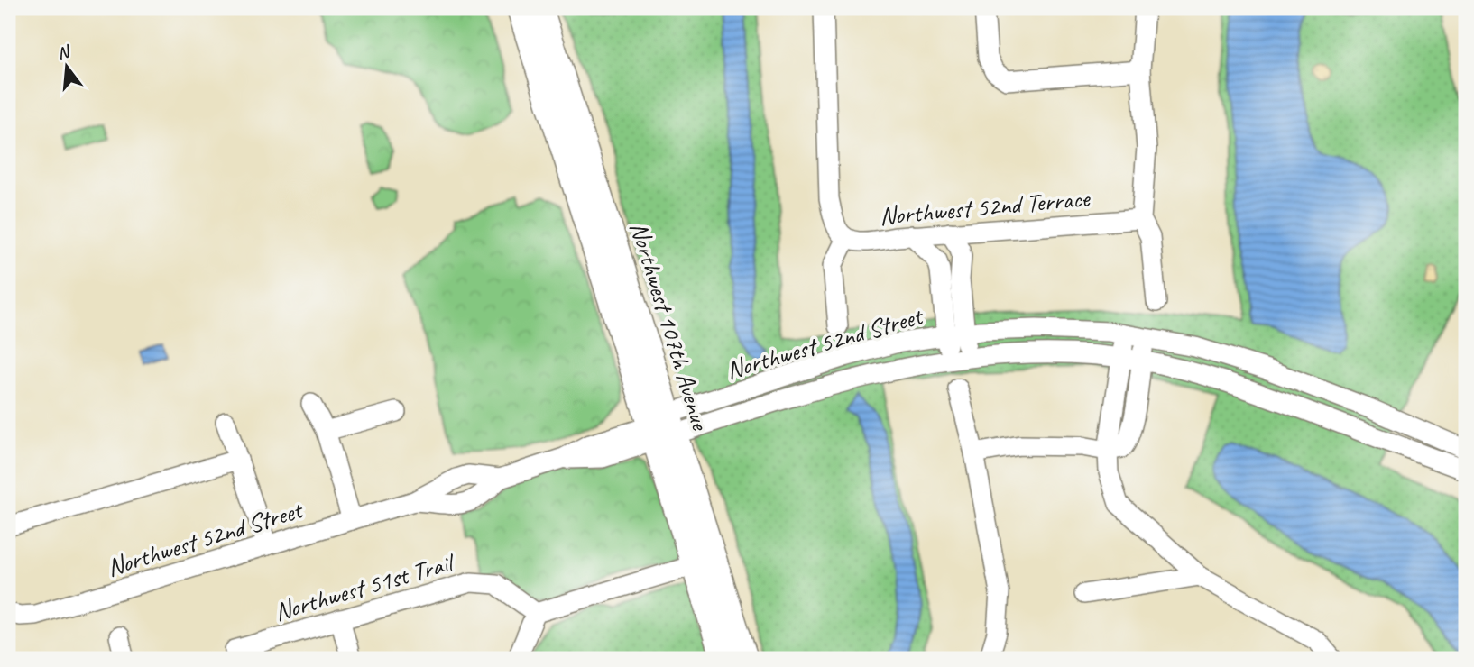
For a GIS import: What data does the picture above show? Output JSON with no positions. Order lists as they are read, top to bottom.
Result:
{
  "streets": {
    "main road": ["Northwest 107th Avenue"],
    "street": ["Northwest 52nd Terrace", "Northwest 52nd Street", "Northwest 51st Trail"]
  },
  "crossings": [
    ["Northwest 107th Avenue", "Northwest 52nd Street"]
  ],
  "north": "top"
}
